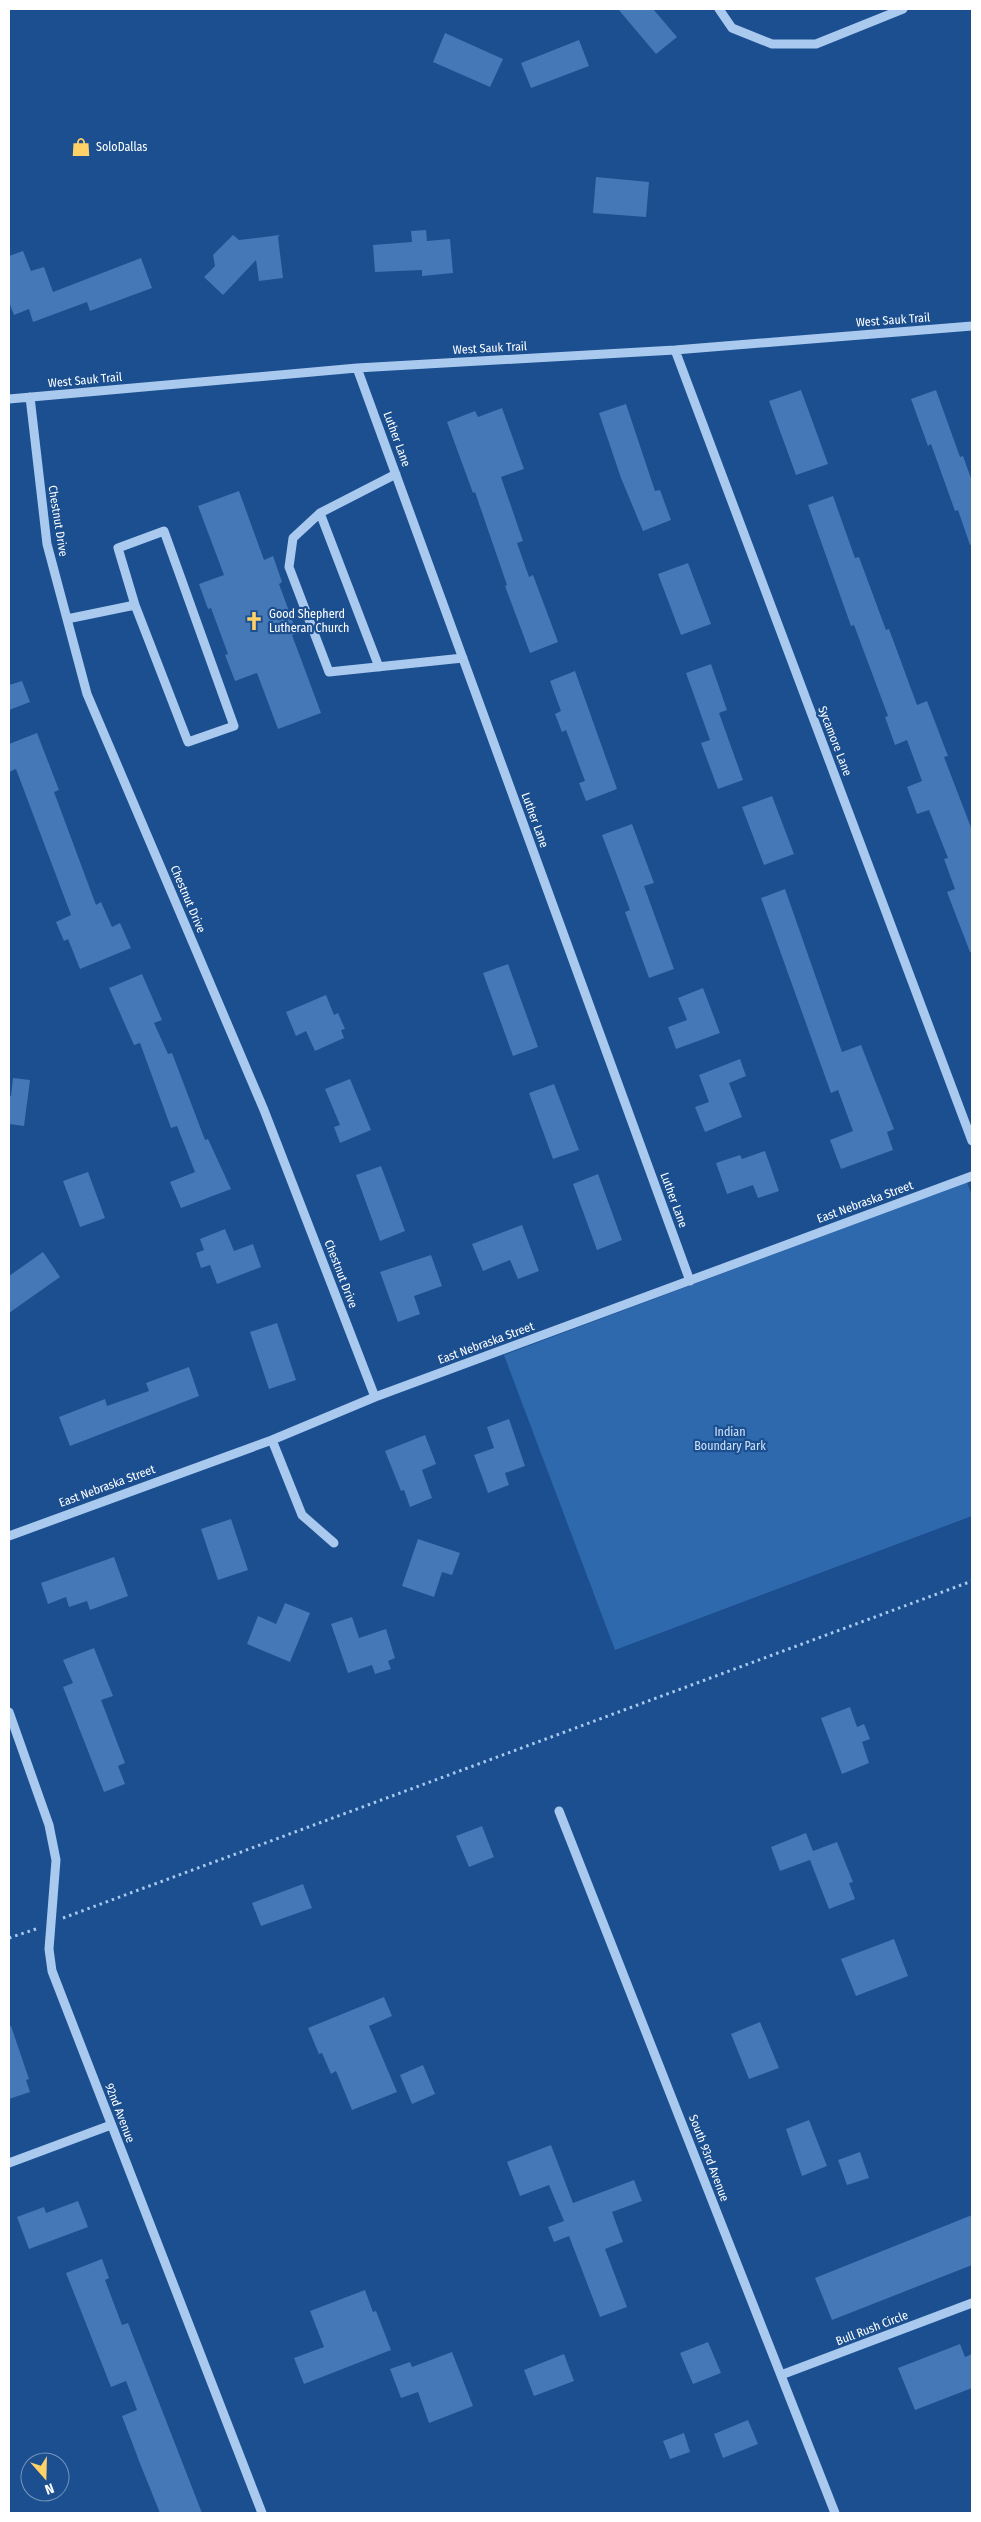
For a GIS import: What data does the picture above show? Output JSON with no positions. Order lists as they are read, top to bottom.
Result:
{
  "streets": {
    "street": [
      "West Sauk Trail",
      "Luther Lane",
      "Chestnut Drive",
      "Sycamore Lane",
      "East Nebraska Street",
      "92nd Avenue",
      "South 93rd Avenue",
      "Bull Rush Circle"
    ]
  },
  "crossings": [
    ["West Sauk Trail", "Luther Lane"],
    ["West Sauk Trail", "Chestnut Drive"],
    ["West Sauk Trail", "Sycamore Lane"],
    ["Luther Lane", "East Nebraska Street"],
    ["Chestnut Drive", "East Nebraska Street"],
    ["South 93rd Avenue", "Bull Rush Circle"]
  ],
  "parks": ["Indian Boundary Park"],
  "places": {
    "shop": ["SoloDallas"],
    "church": ["Good Shepherd Lutheran Church"]
  },
  "north": "bottom"
}
